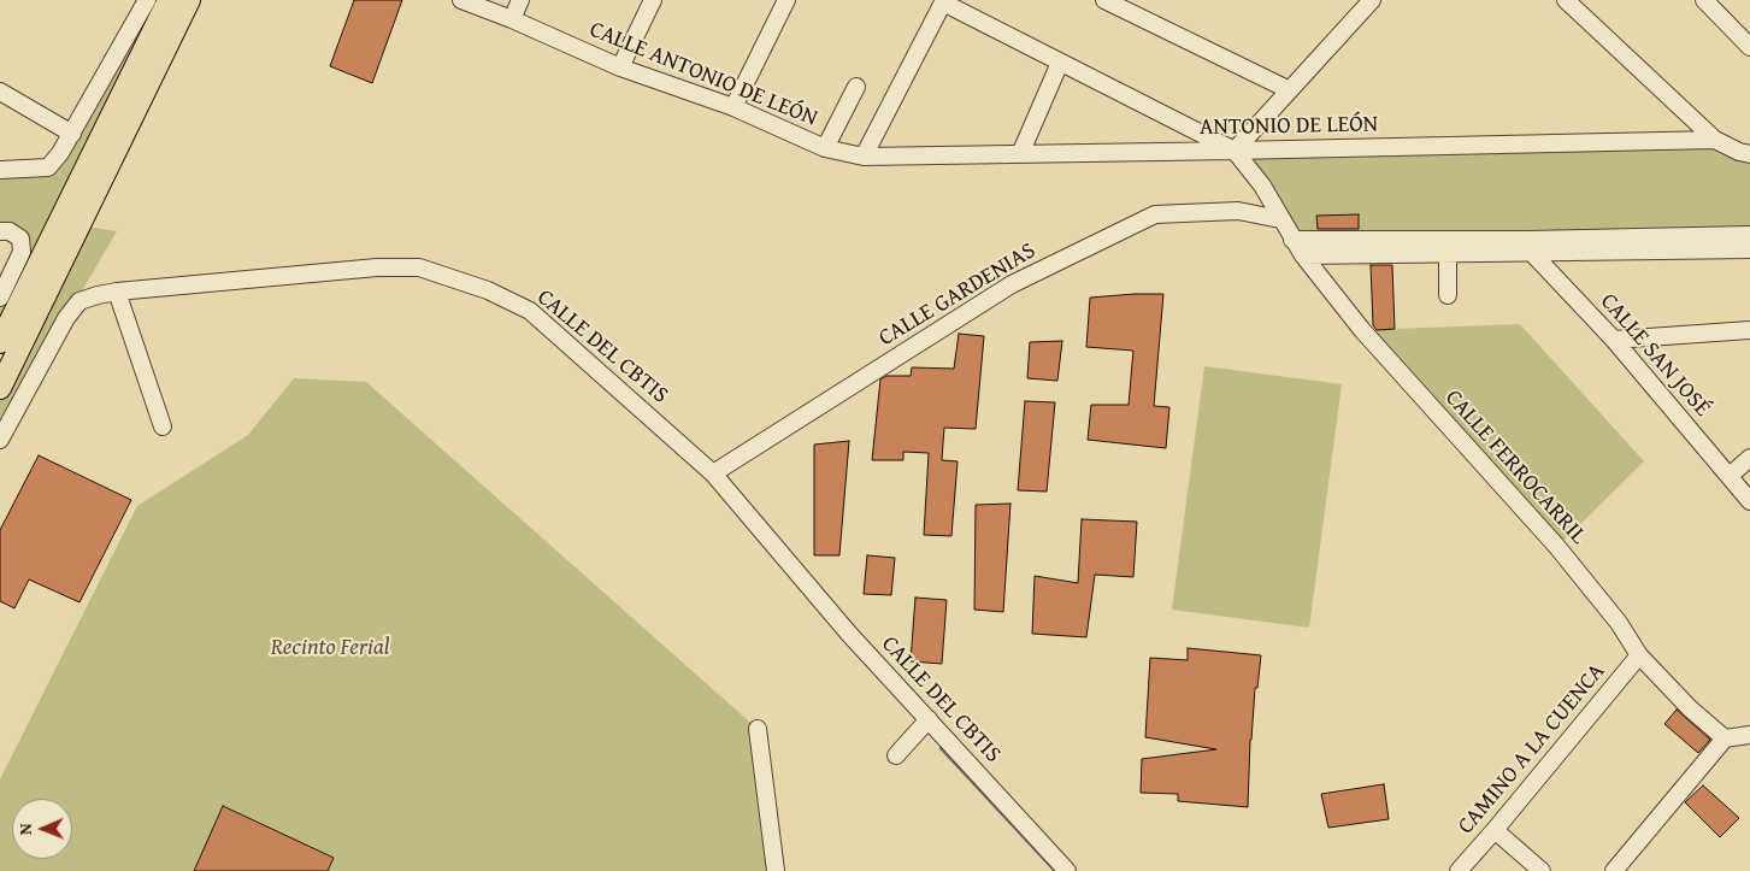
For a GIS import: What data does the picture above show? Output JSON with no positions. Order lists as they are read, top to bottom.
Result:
{
  "streets": {
    "street": [
      "CALLE ANTONIO DE LEÓN",
      "ANTONIO DE LEÓN",
      "CALLE GARDENIAS",
      "CALLE DEL CBTIS",
      "CALLE SAN JOSÉ",
      "CALLE FERROCARRIL",
      "CAMINO A LA CUENCA"
    ]
  },
  "crossings": [
    ["CALLE ANTONIO DE LEÓN", "ANTONIO DE LEÓN"],
    ["ANTONIO DE LEÓN", "CALLE FERROCARRIL"],
    ["CALLE GARDENIAS", "CALLE DEL CBTIS"],
    ["CALLE GARDENIAS", "CALLE FERROCARRIL"],
    ["CALLE FERROCARRIL", "CAMINO A LA CUENCA"]
  ],
  "parks": ["Recinto Ferial"],
  "north": "left"
}
